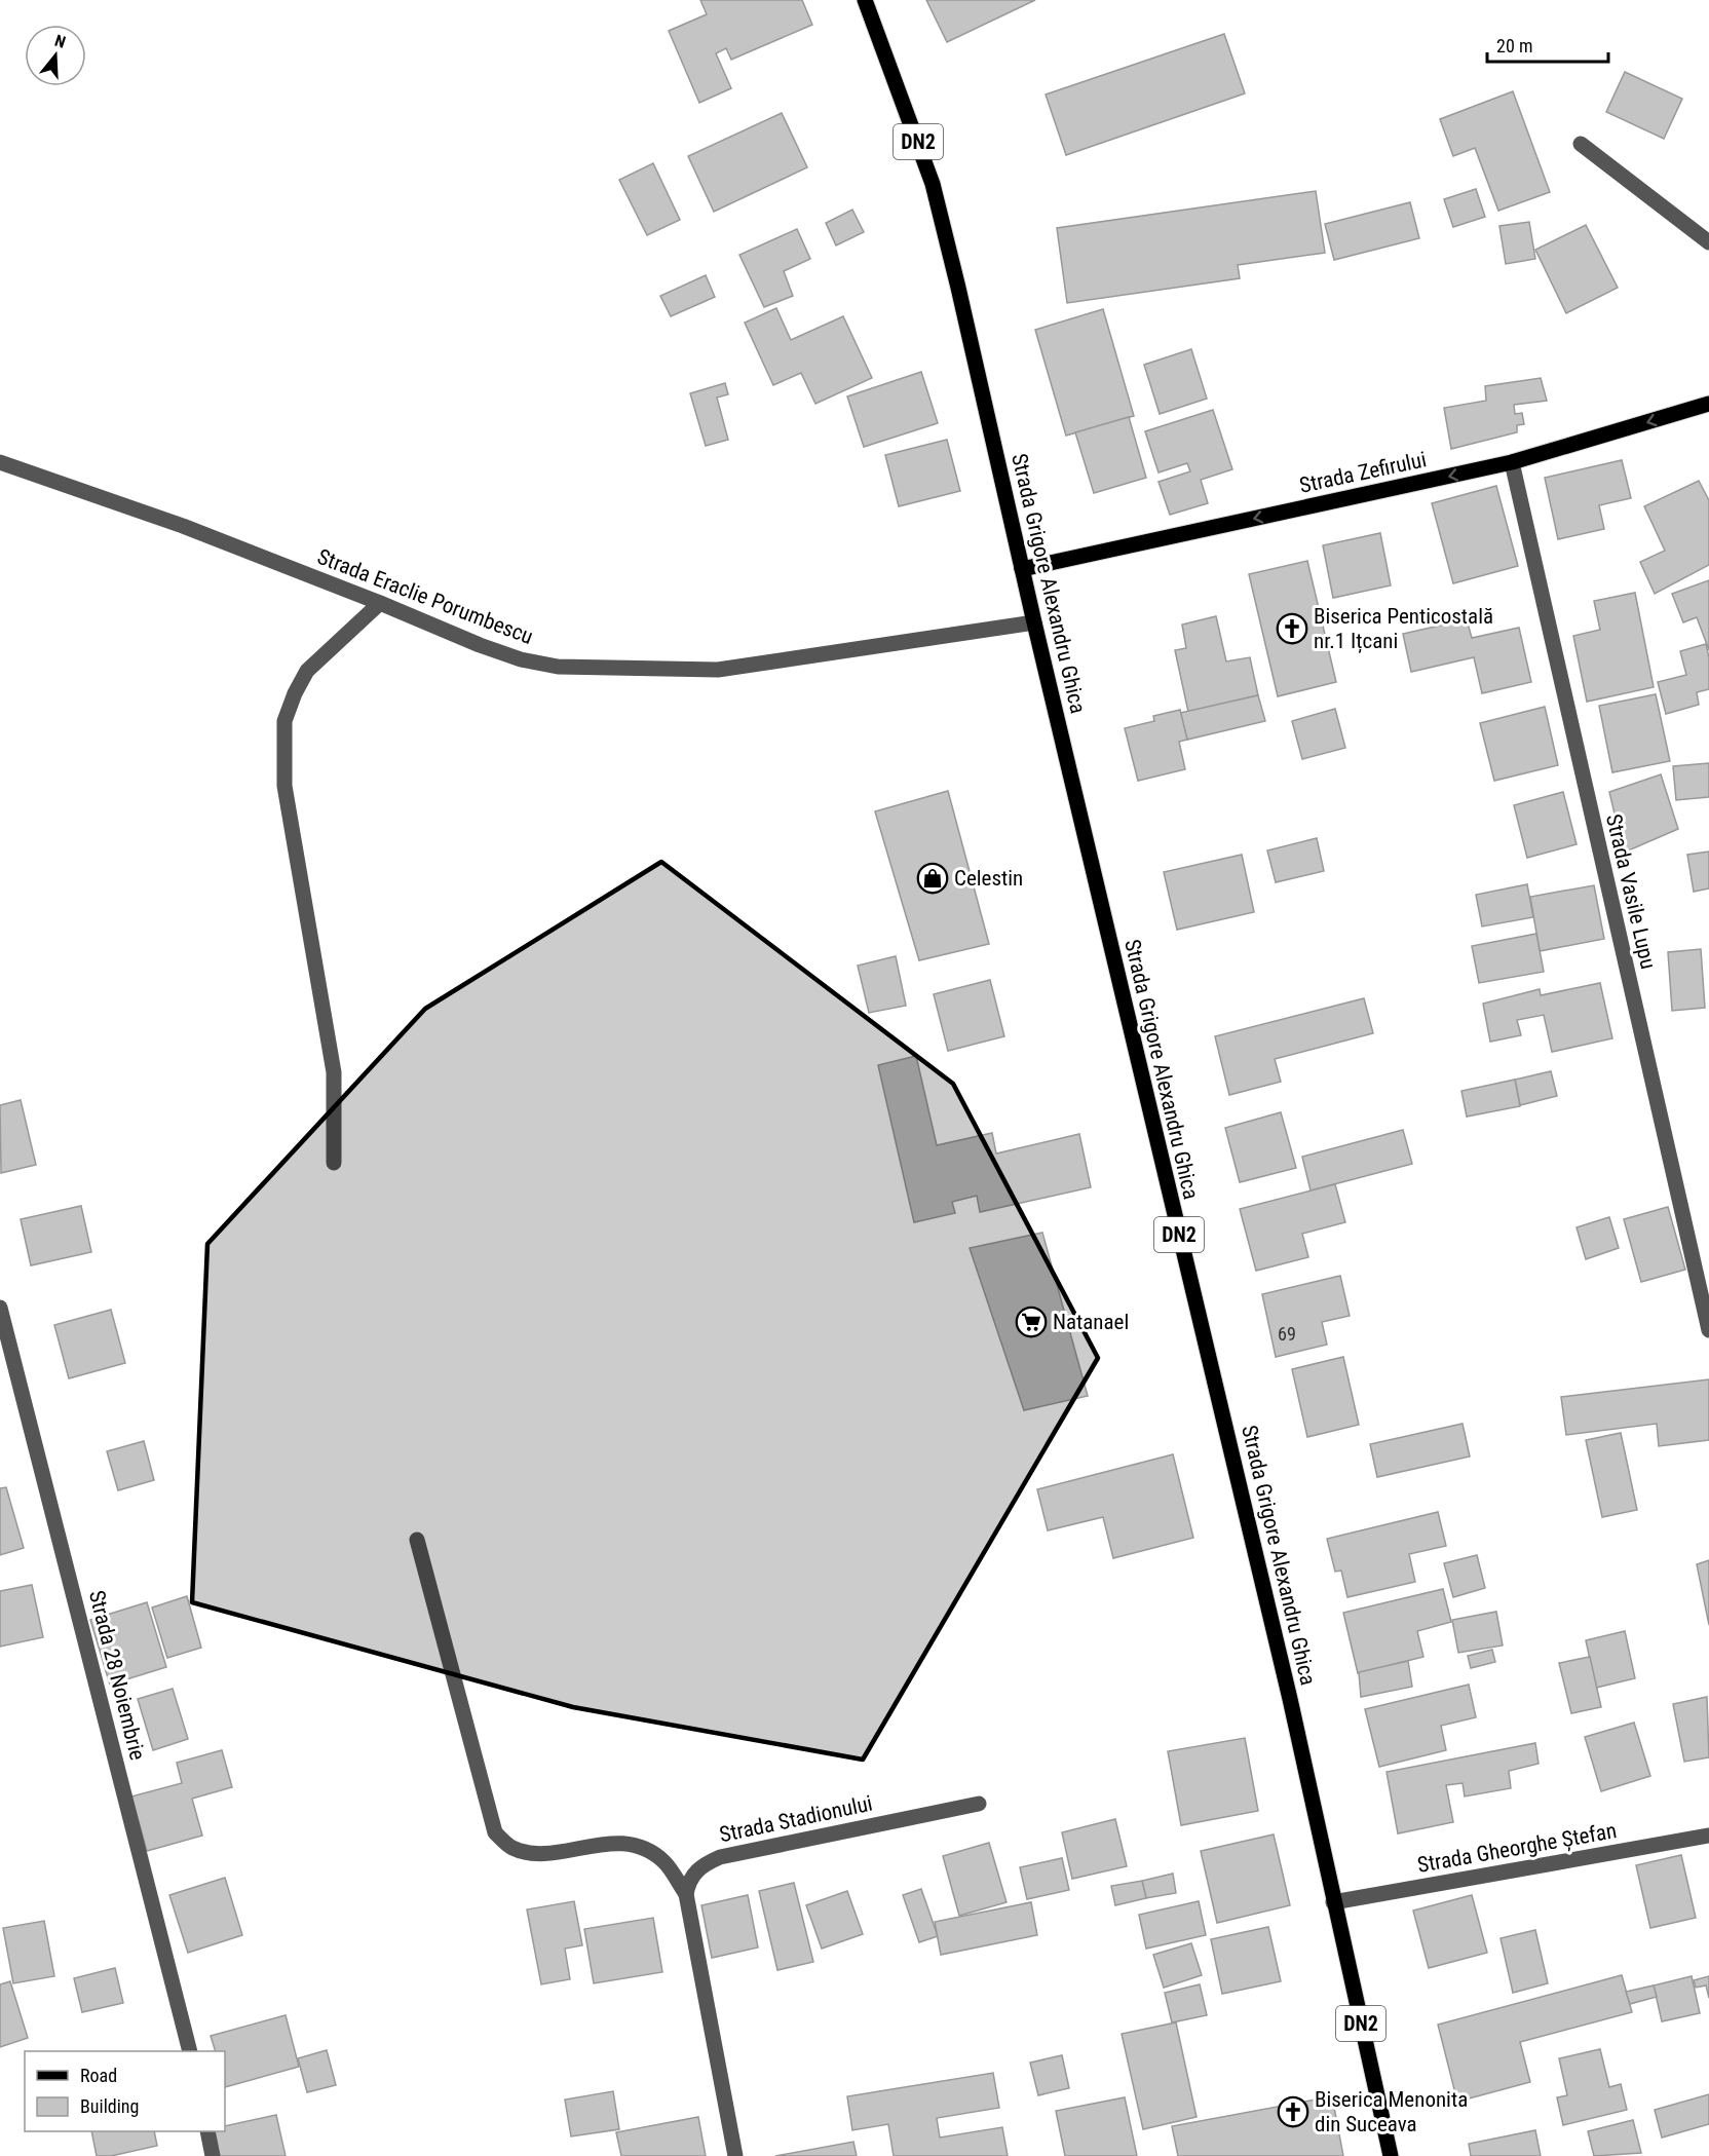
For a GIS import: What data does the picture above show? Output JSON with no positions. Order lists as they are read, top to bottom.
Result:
{
  "streets": {
    "main road": ["DN2", "Strada Zefirului", "Strada Grigore Alexandru Ghica"],
    "street": [
      "Strada Eraclie Porumbescu",
      "Strada Vasile Lupu",
      "Strada 28 Noiembrie",
      "Strada Stadionului",
      "Strada Gheorghe Ștefan"
    ]
  },
  "crossings": [
    ["Strada Zefirului", "Strada Grigore Alexandru Ghica"],
    ["Strada Zefirului", "Strada Vasile Lupu"],
    ["Strada Grigore Alexandru Ghica", "Strada Eraclie Porumbescu"],
    ["Strada Grigore Alexandru Ghica", "Strada Gheorghe Ștefan"]
  ],
  "one_way": ["Strada Zefirului"],
  "places": {
    "church": ["Biserica Penticostală nr.1 Ițcani", "Biserica Menonita din Suceava"],
    "shop": ["Celestin"],
    "supermarket": ["Natanael"]
  },
  "house_numbers": ["69"],
  "legend": ["Road", "Building"],
  "scale_bar": "20 m",
  "north": "top"
}
